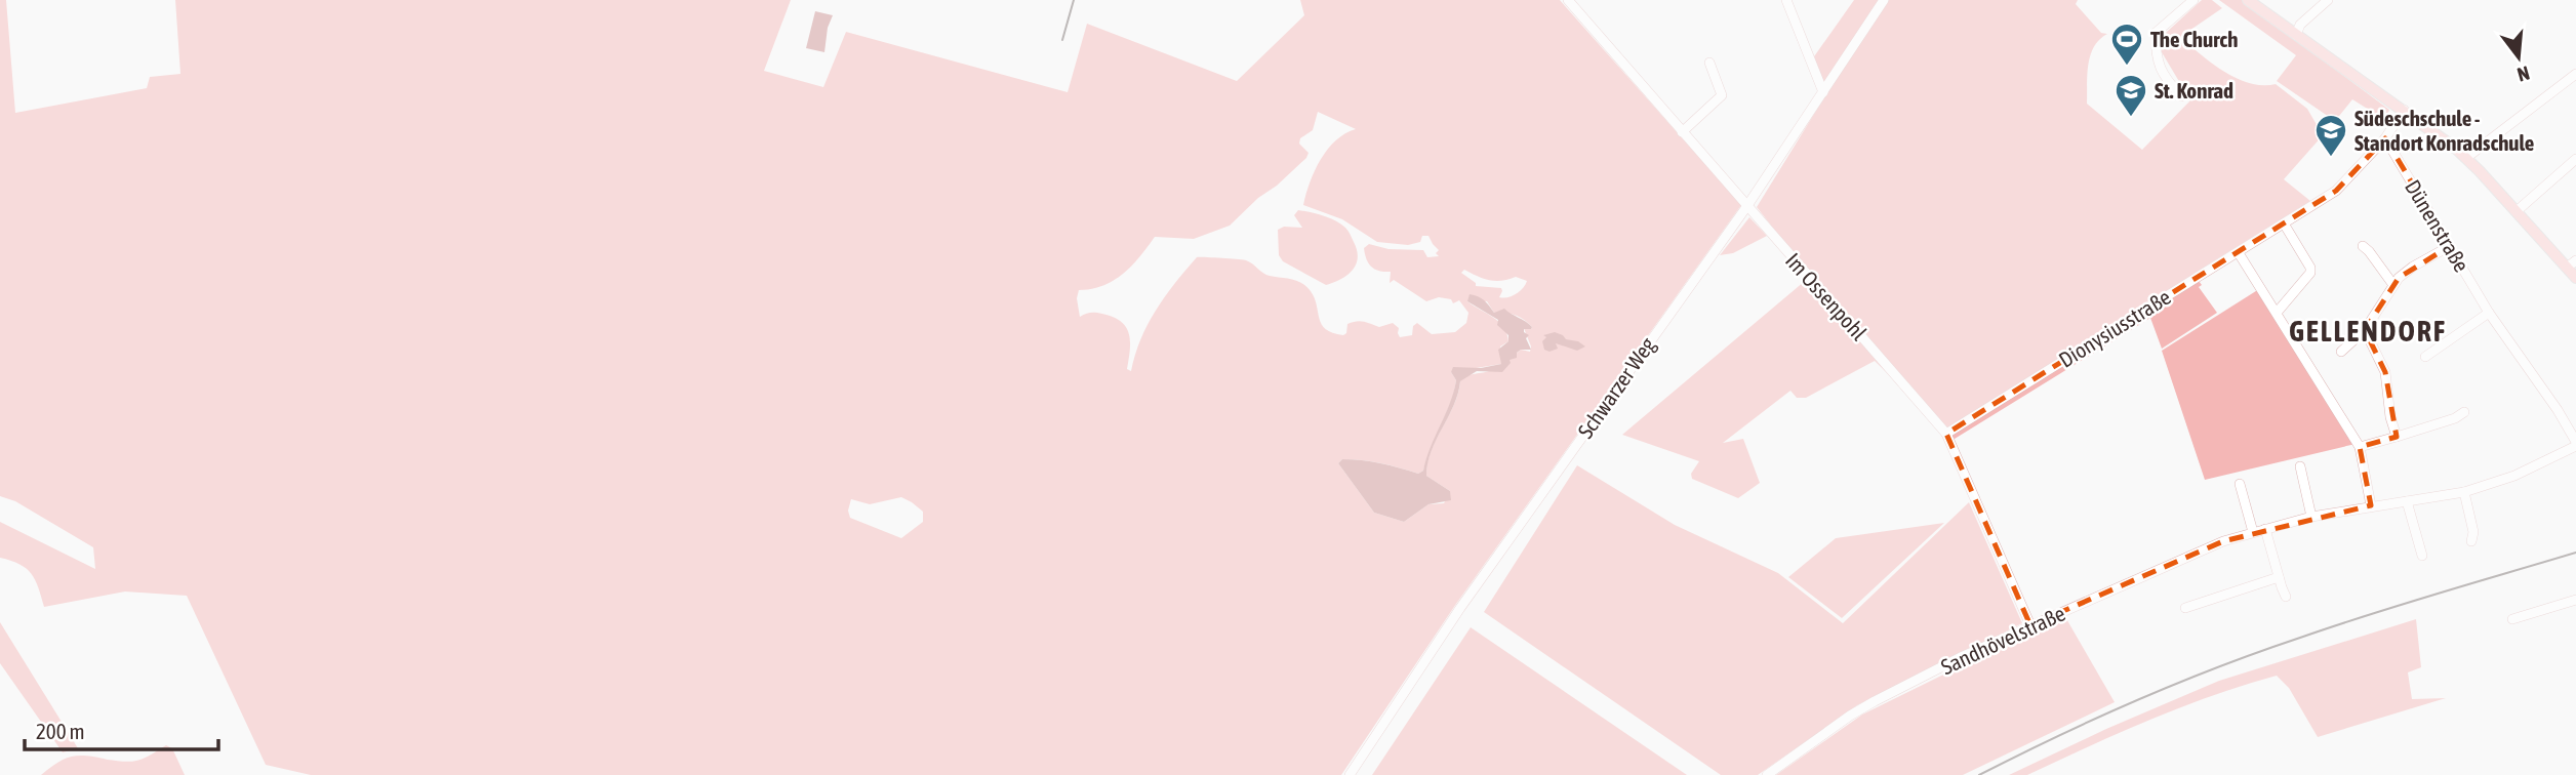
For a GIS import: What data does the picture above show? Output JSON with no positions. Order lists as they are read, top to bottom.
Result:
{
  "streets": {
    "street": [
      "Dünenstraße",
      "Im Ossenpohl",
      "Dionysiusstraße",
      "Schwarzer Weg",
      "Sandhövelstraße"
    ]
  },
  "crossings": [
    ["Dünenstraße", "Dionysiusstraße"],
    ["Dünenstraße", "Sandhövelstraße"],
    ["Im Ossenpohl", "Dionysiusstraße"],
    ["Im Ossenpohl", "Schwarzer Weg"],
    ["Im Ossenpohl", "Sandhövelstraße"]
  ],
  "districts": ["GELLENDORF"],
  "places": {
    "sports": ["The Church"],
    "school or university": ["St. Konrad", "Südeschschule - Standort Konradschule"]
  },
  "scale_bar": "200 m",
  "north": "bottom"
}
